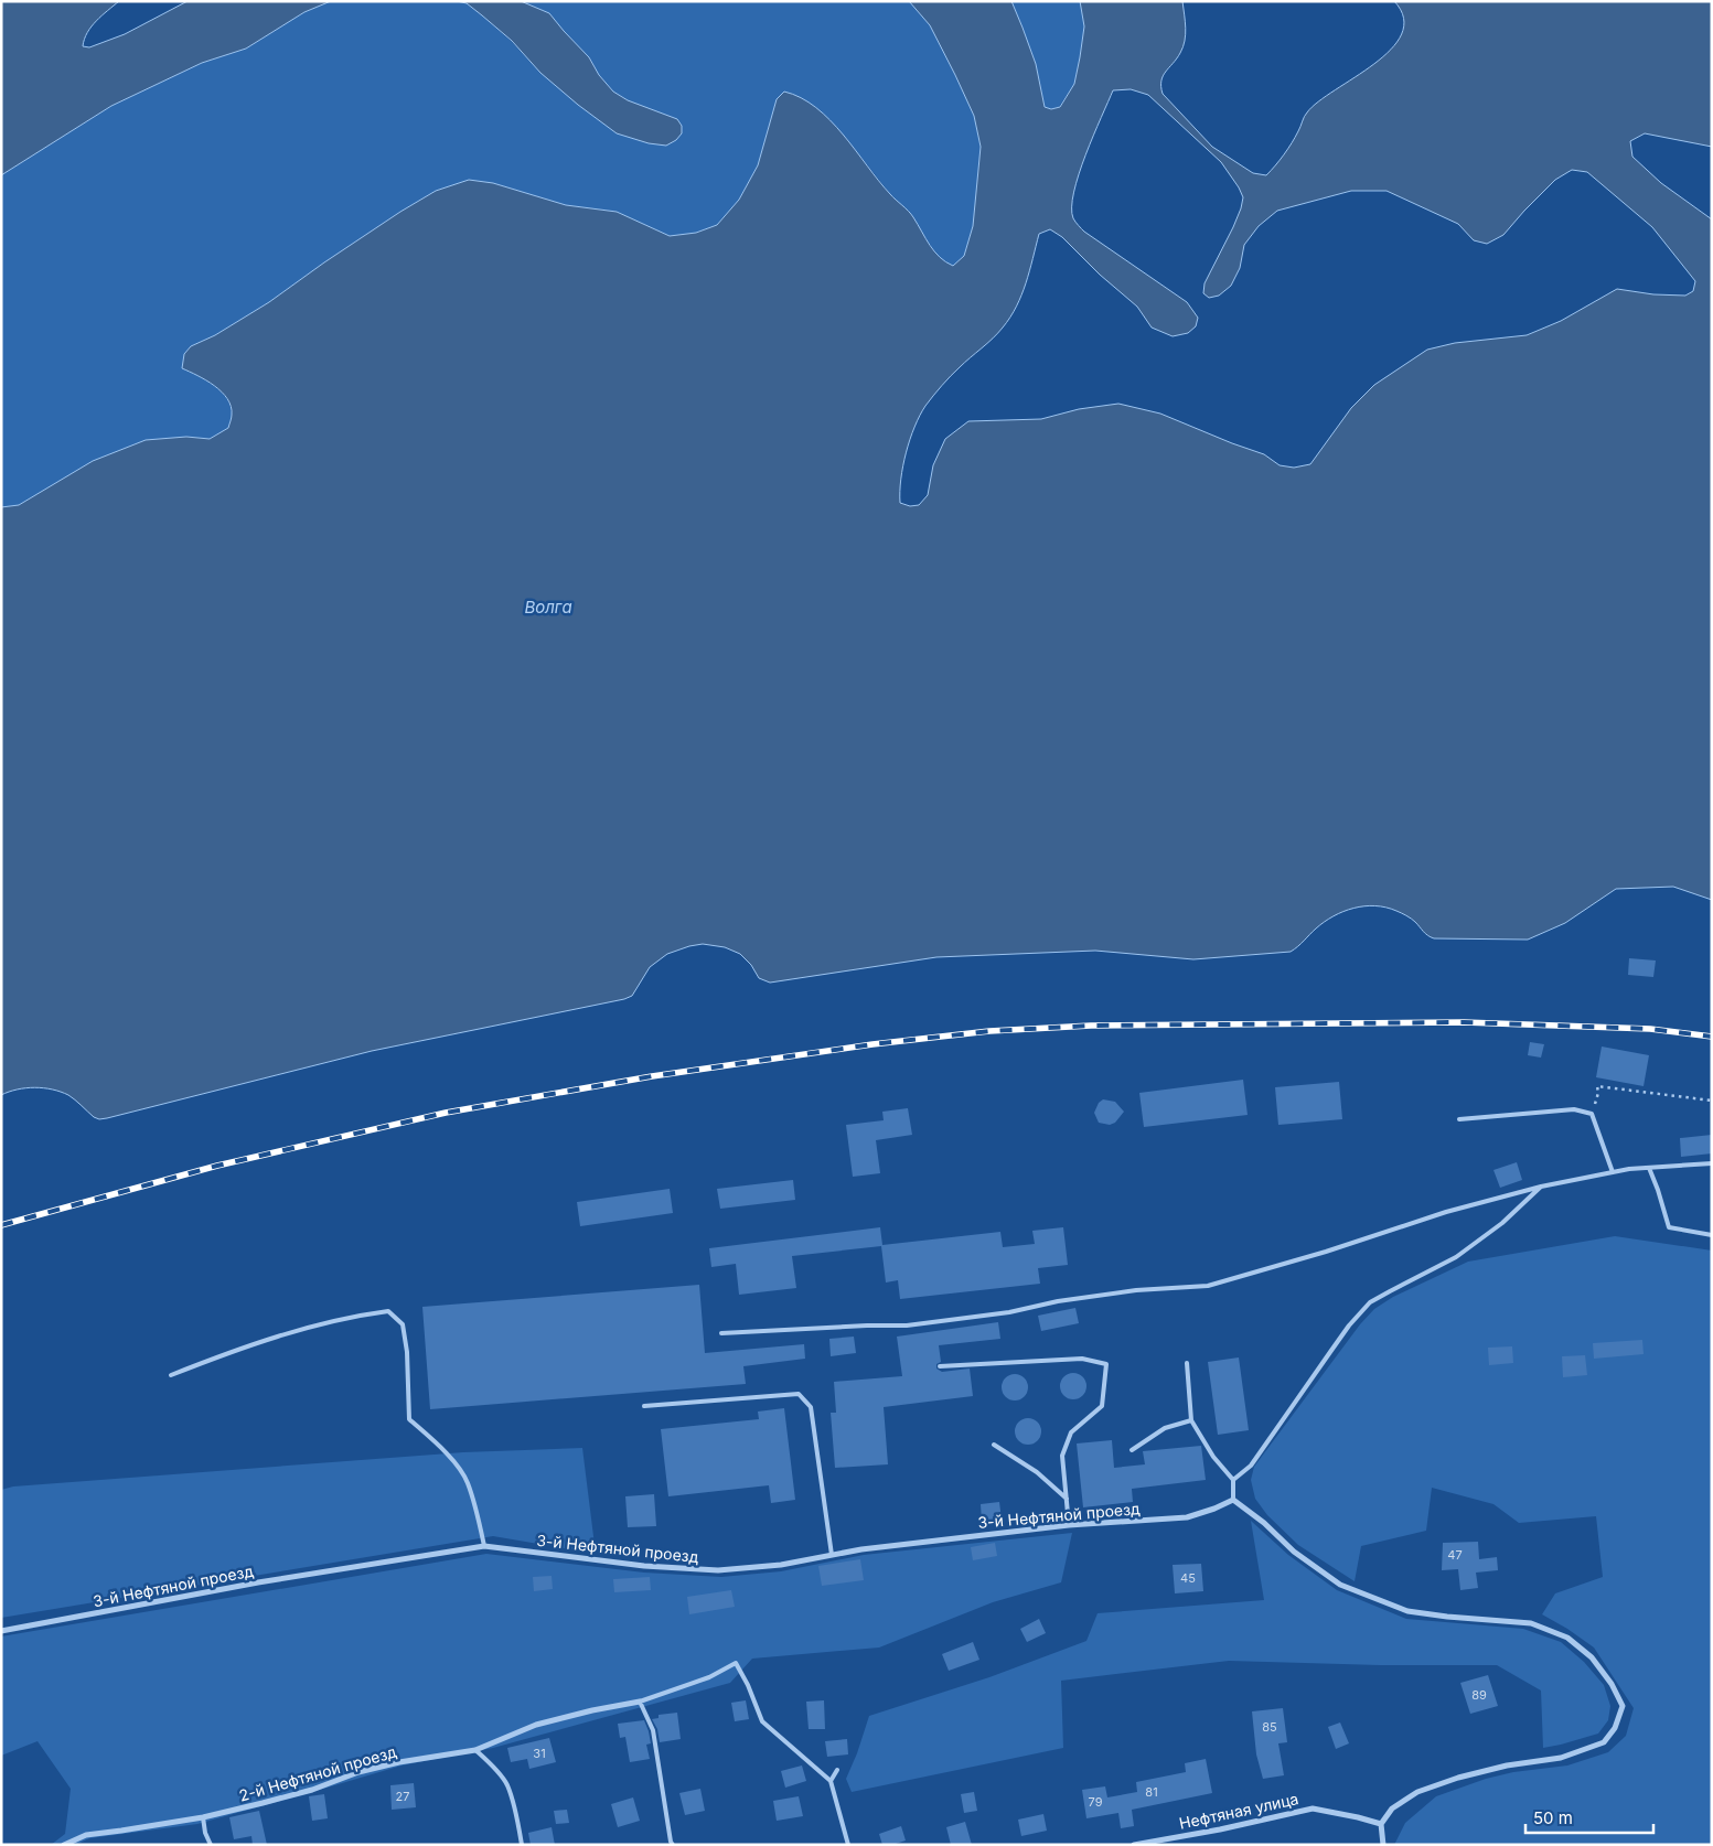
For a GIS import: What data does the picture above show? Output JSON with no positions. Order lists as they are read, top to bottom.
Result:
{
  "streets": {
    "street": ["3-й Нефтяной проезд", "2-й Нефтяной проезд", "Нефтяная улица"]
  },
  "water": ["Волга"],
  "house_numbers": [
    "47",
    "45",
    "89",
    "85",
    "31",
    "81",
    "27",
    "79"
  ],
  "scale_bar": "50 m"
}
